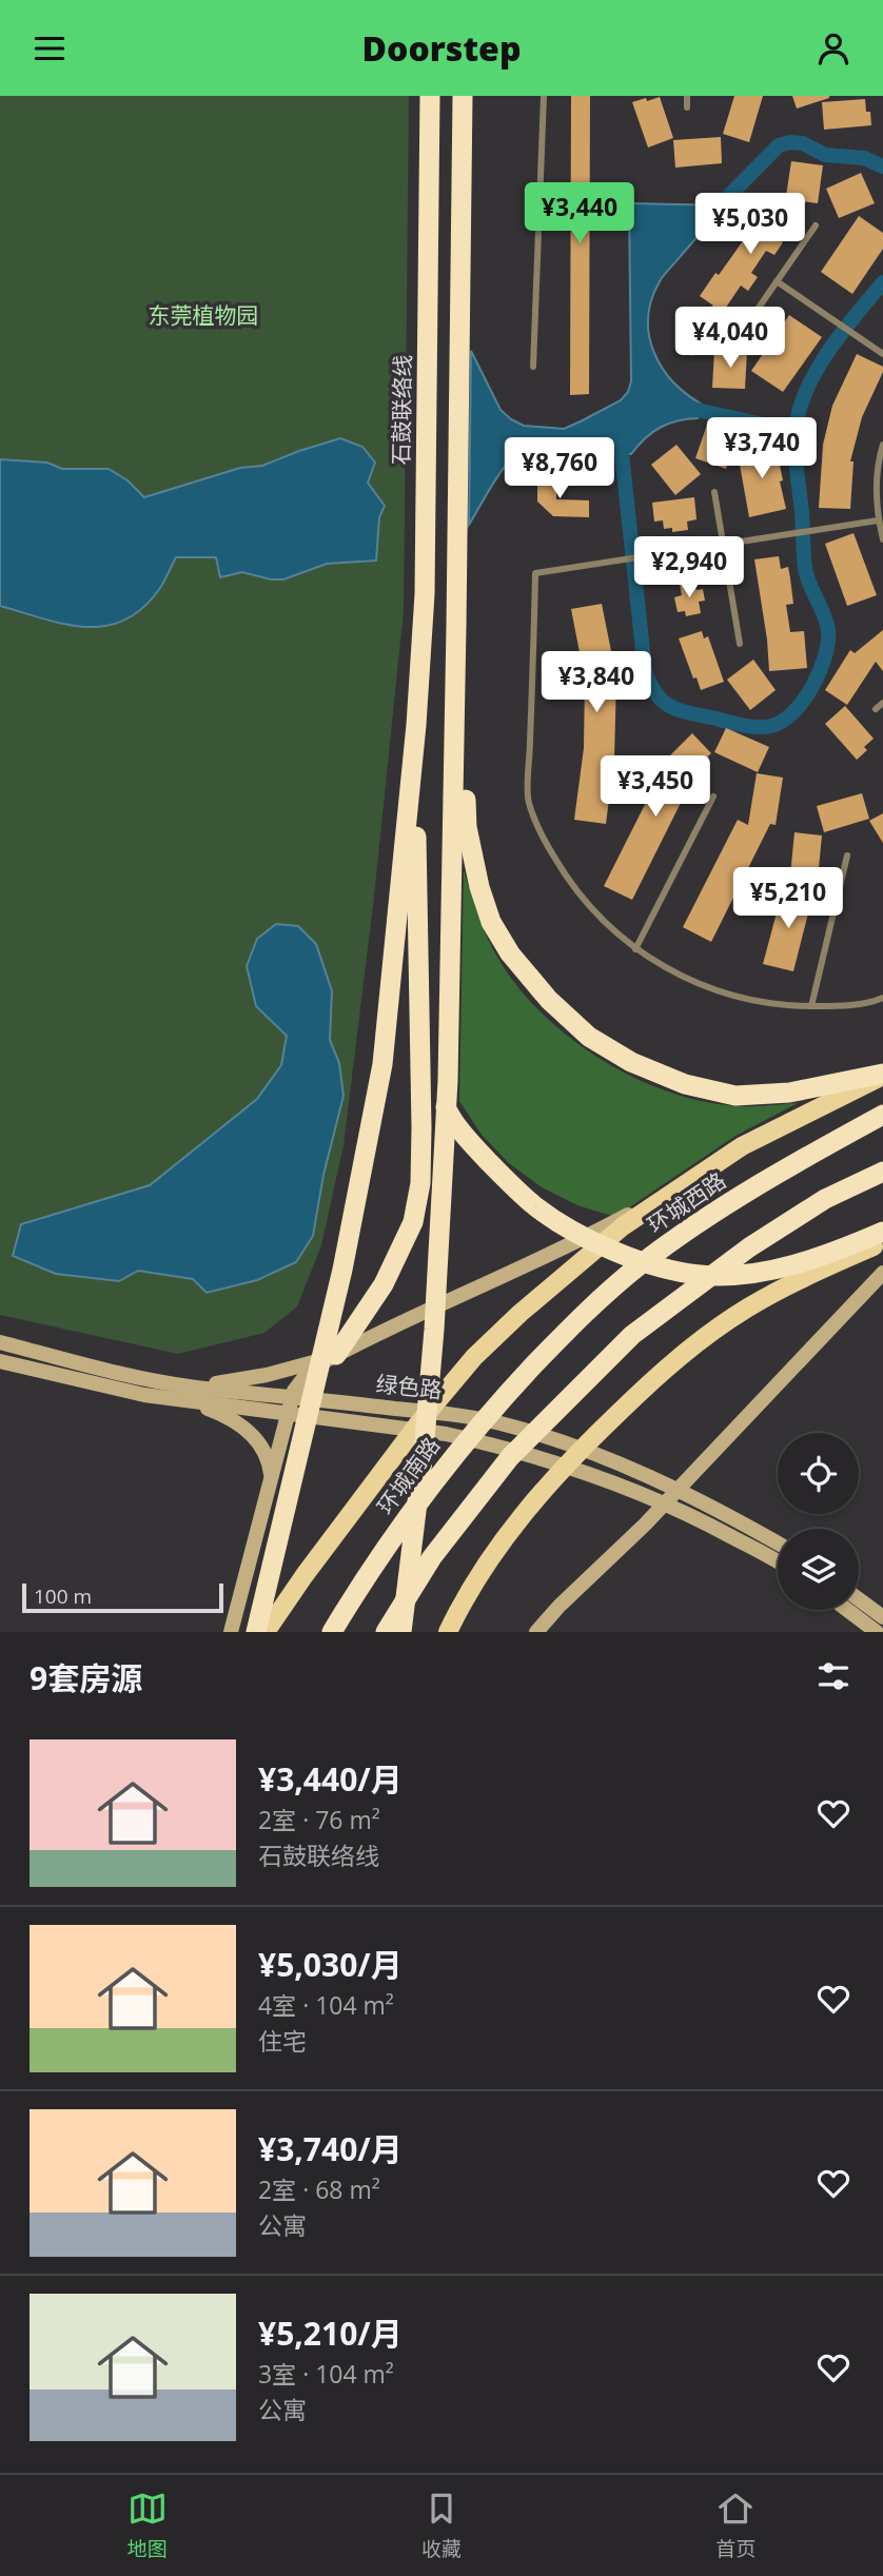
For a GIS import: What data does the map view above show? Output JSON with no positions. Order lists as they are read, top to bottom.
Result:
{
  "streets": {
    "highway": ["石鼓联络线", "环城西路", "环城南路"],
    "main road": ["绿色路"]
  },
  "crossings": [
    ["环城西路", "环城南路"]
  ],
  "parks": ["东莞植物园"],
  "scale_bar": "100 m",
  "page": {
    "header": "Doorstep",
    "price": [
      "¥3,440",
      "¥5,030",
      "¥4,040",
      "¥3,740",
      "¥8,760",
      "¥2,940",
      "¥3,840",
      "¥3,450",
      "¥5,210"
    ],
    "scale": "100 m",
    "heading": "9套房源",
    "list": [
      {
        "name": "¥3,440/月",
        "note": "2室 · 76 m² · 石鼓联络线"
      },
      {
        "name": "¥5,030/月",
        "note": "4室 · 104 m² · 住宅"
      },
      {
        "name": "¥3,740/月",
        "note": "2室 · 68 m² · 公寓"
      },
      {
        "name": "¥5,210/月",
        "note": "3室 · 104 m² · 公寓"
      }
    ],
    "tabs": ["地图", "收藏", "首页"]
  }
}
